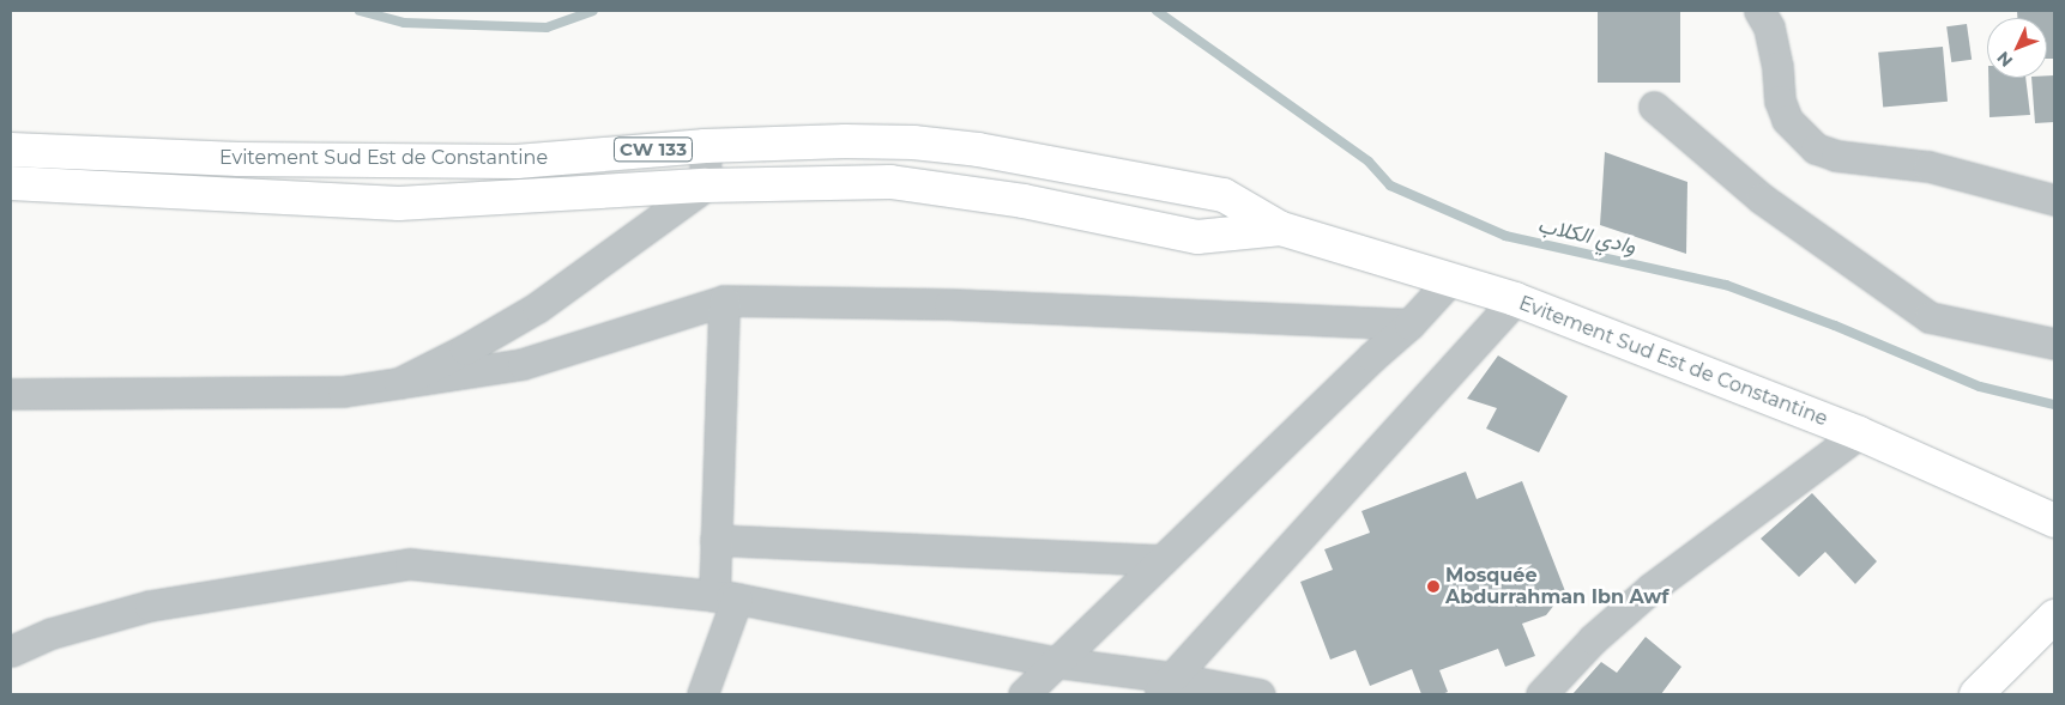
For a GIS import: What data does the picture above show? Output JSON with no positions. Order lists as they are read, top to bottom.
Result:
{
  "streets": {
    "main road": ["CW 133", "Evitement Sud Est de Constantine"]
  },
  "water": ["وادي الكلاب"],
  "places": ["Mosquée Abdurrahman Ibn Awf"],
  "north": "bottom left"
}
